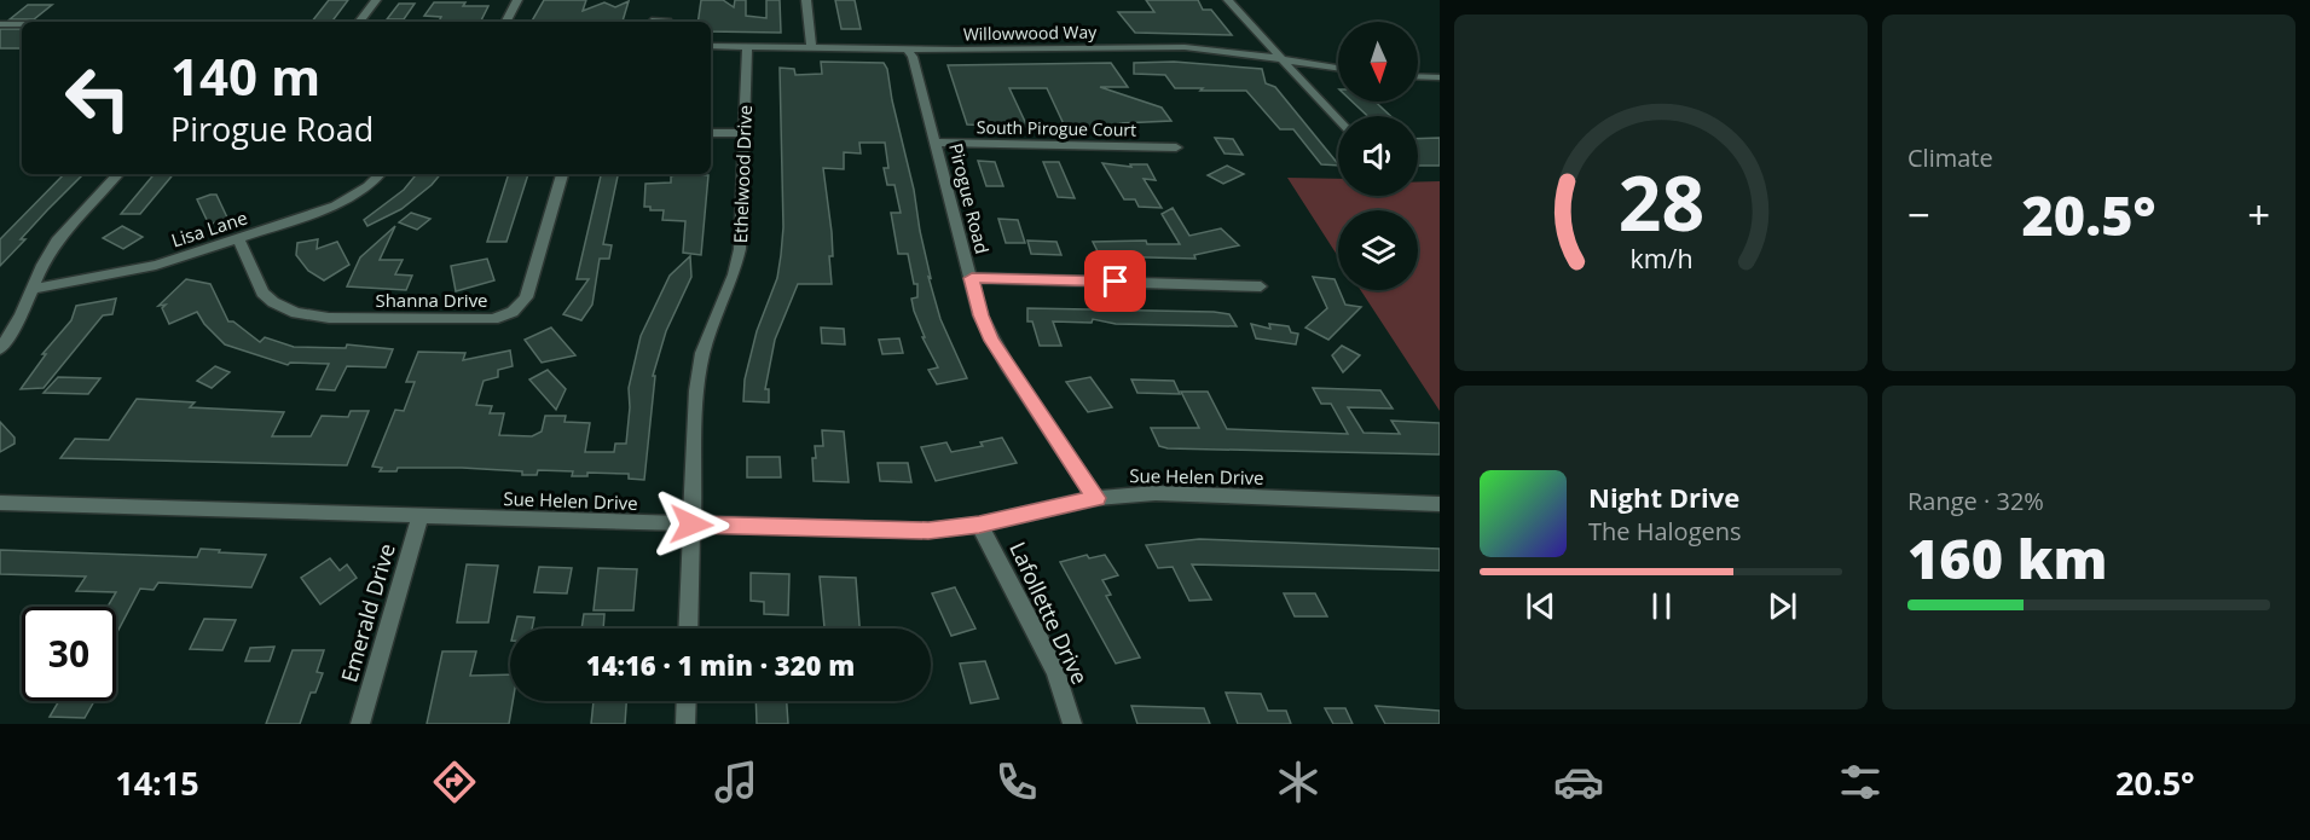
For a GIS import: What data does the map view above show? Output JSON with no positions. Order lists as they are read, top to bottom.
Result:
{
  "streets": {
    "street": [
      "Willowwood Way",
      "South Pirogue Court",
      "Ethelwood Drive",
      "Pirogue Road",
      "Lisa Lane",
      "Shanna Drive",
      "Sue Helen Drive",
      "Emerald Drive",
      "Lafollette Drive"
    ]
  },
  "crossings": [
    ["Willowwood Way", "Ethelwood Drive"],
    ["Willowwood Way", "Pirogue Road"],
    ["South Pirogue Court", "Pirogue Road"],
    ["Ethelwood Drive", "Sue Helen Drive"],
    ["Pirogue Road", "Sue Helen Drive"],
    ["Lisa Lane", "Shanna Drive"],
    ["Sue Helen Drive", "Emerald Drive"],
    ["Sue Helen Drive", "Lafollette Drive"]
  ],
  "north": "bottom",
  "page": {
    "tile": [
      "Climate",
      ["Range · 32%", "160 km"]
    ],
    "turn": ["140 m", "Pirogue Road"],
    "heat": ["−", "20.5°", "+"],
    "song": ["Night Drive", "The Halogens"],
    "limit": "30",
    "trip": "14:16 · 1 min · 320 m",
    "tabs": ["14:15", "20.5°"],
    "gauge": ["28", "km/h"]
  }
}
